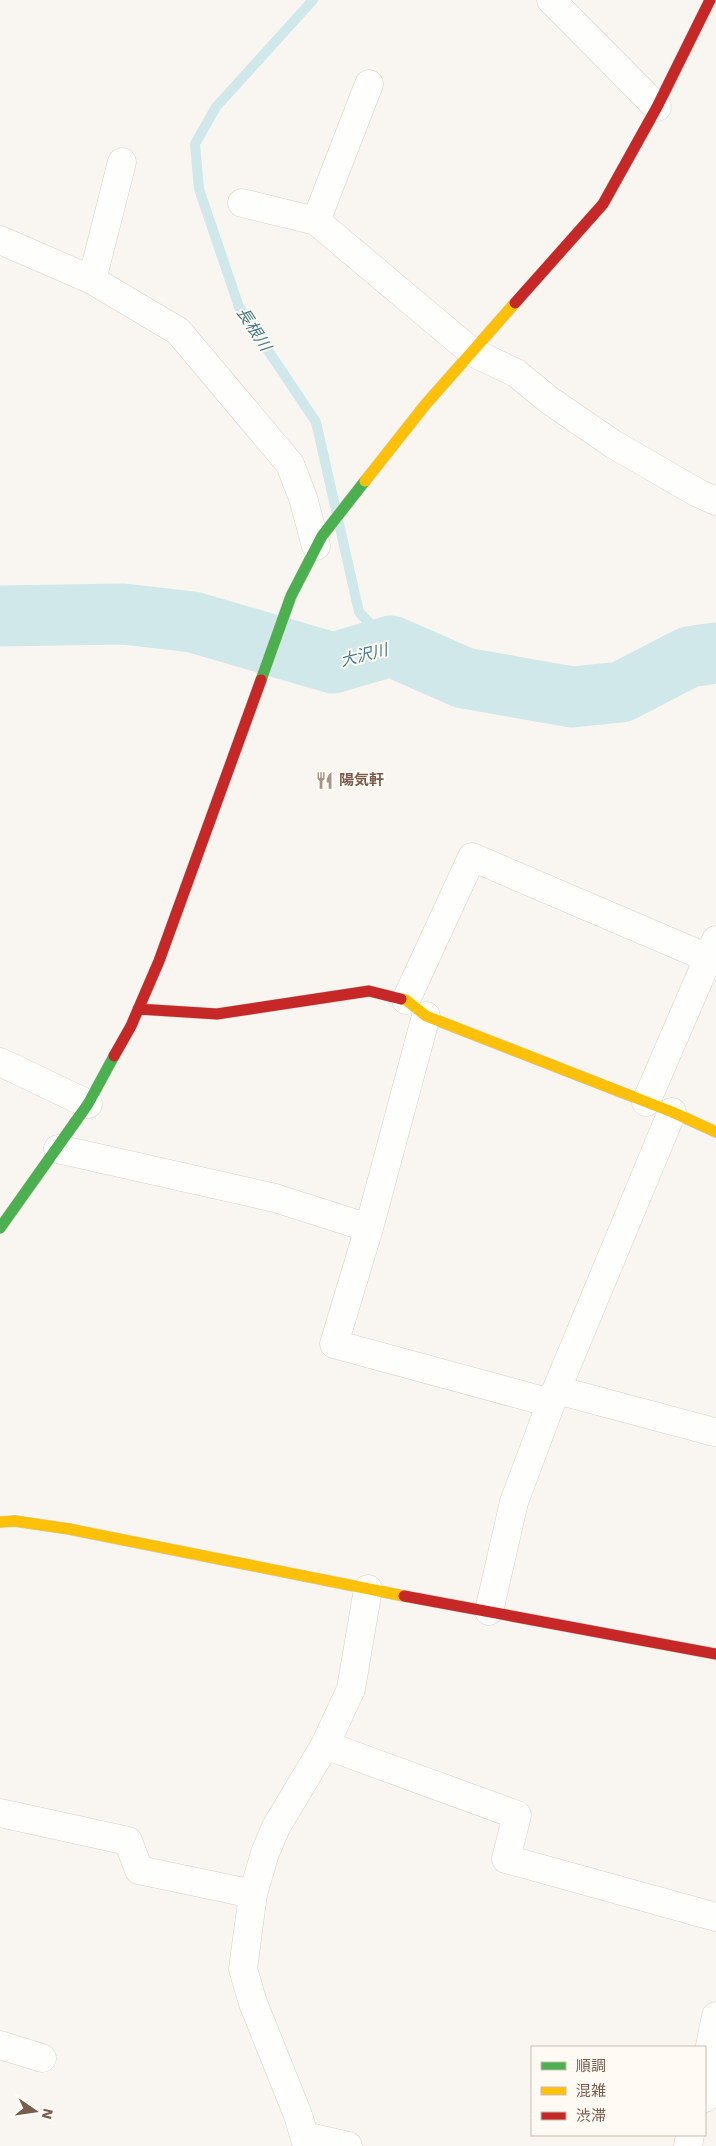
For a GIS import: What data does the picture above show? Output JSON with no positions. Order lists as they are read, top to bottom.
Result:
{
  "water": ["長根川", "大沢川"],
  "places": {
    "restaurant": ["陽気軒"]
  },
  "legend": ["順調", "混雑", "渋滞"],
  "north": "right"
}
